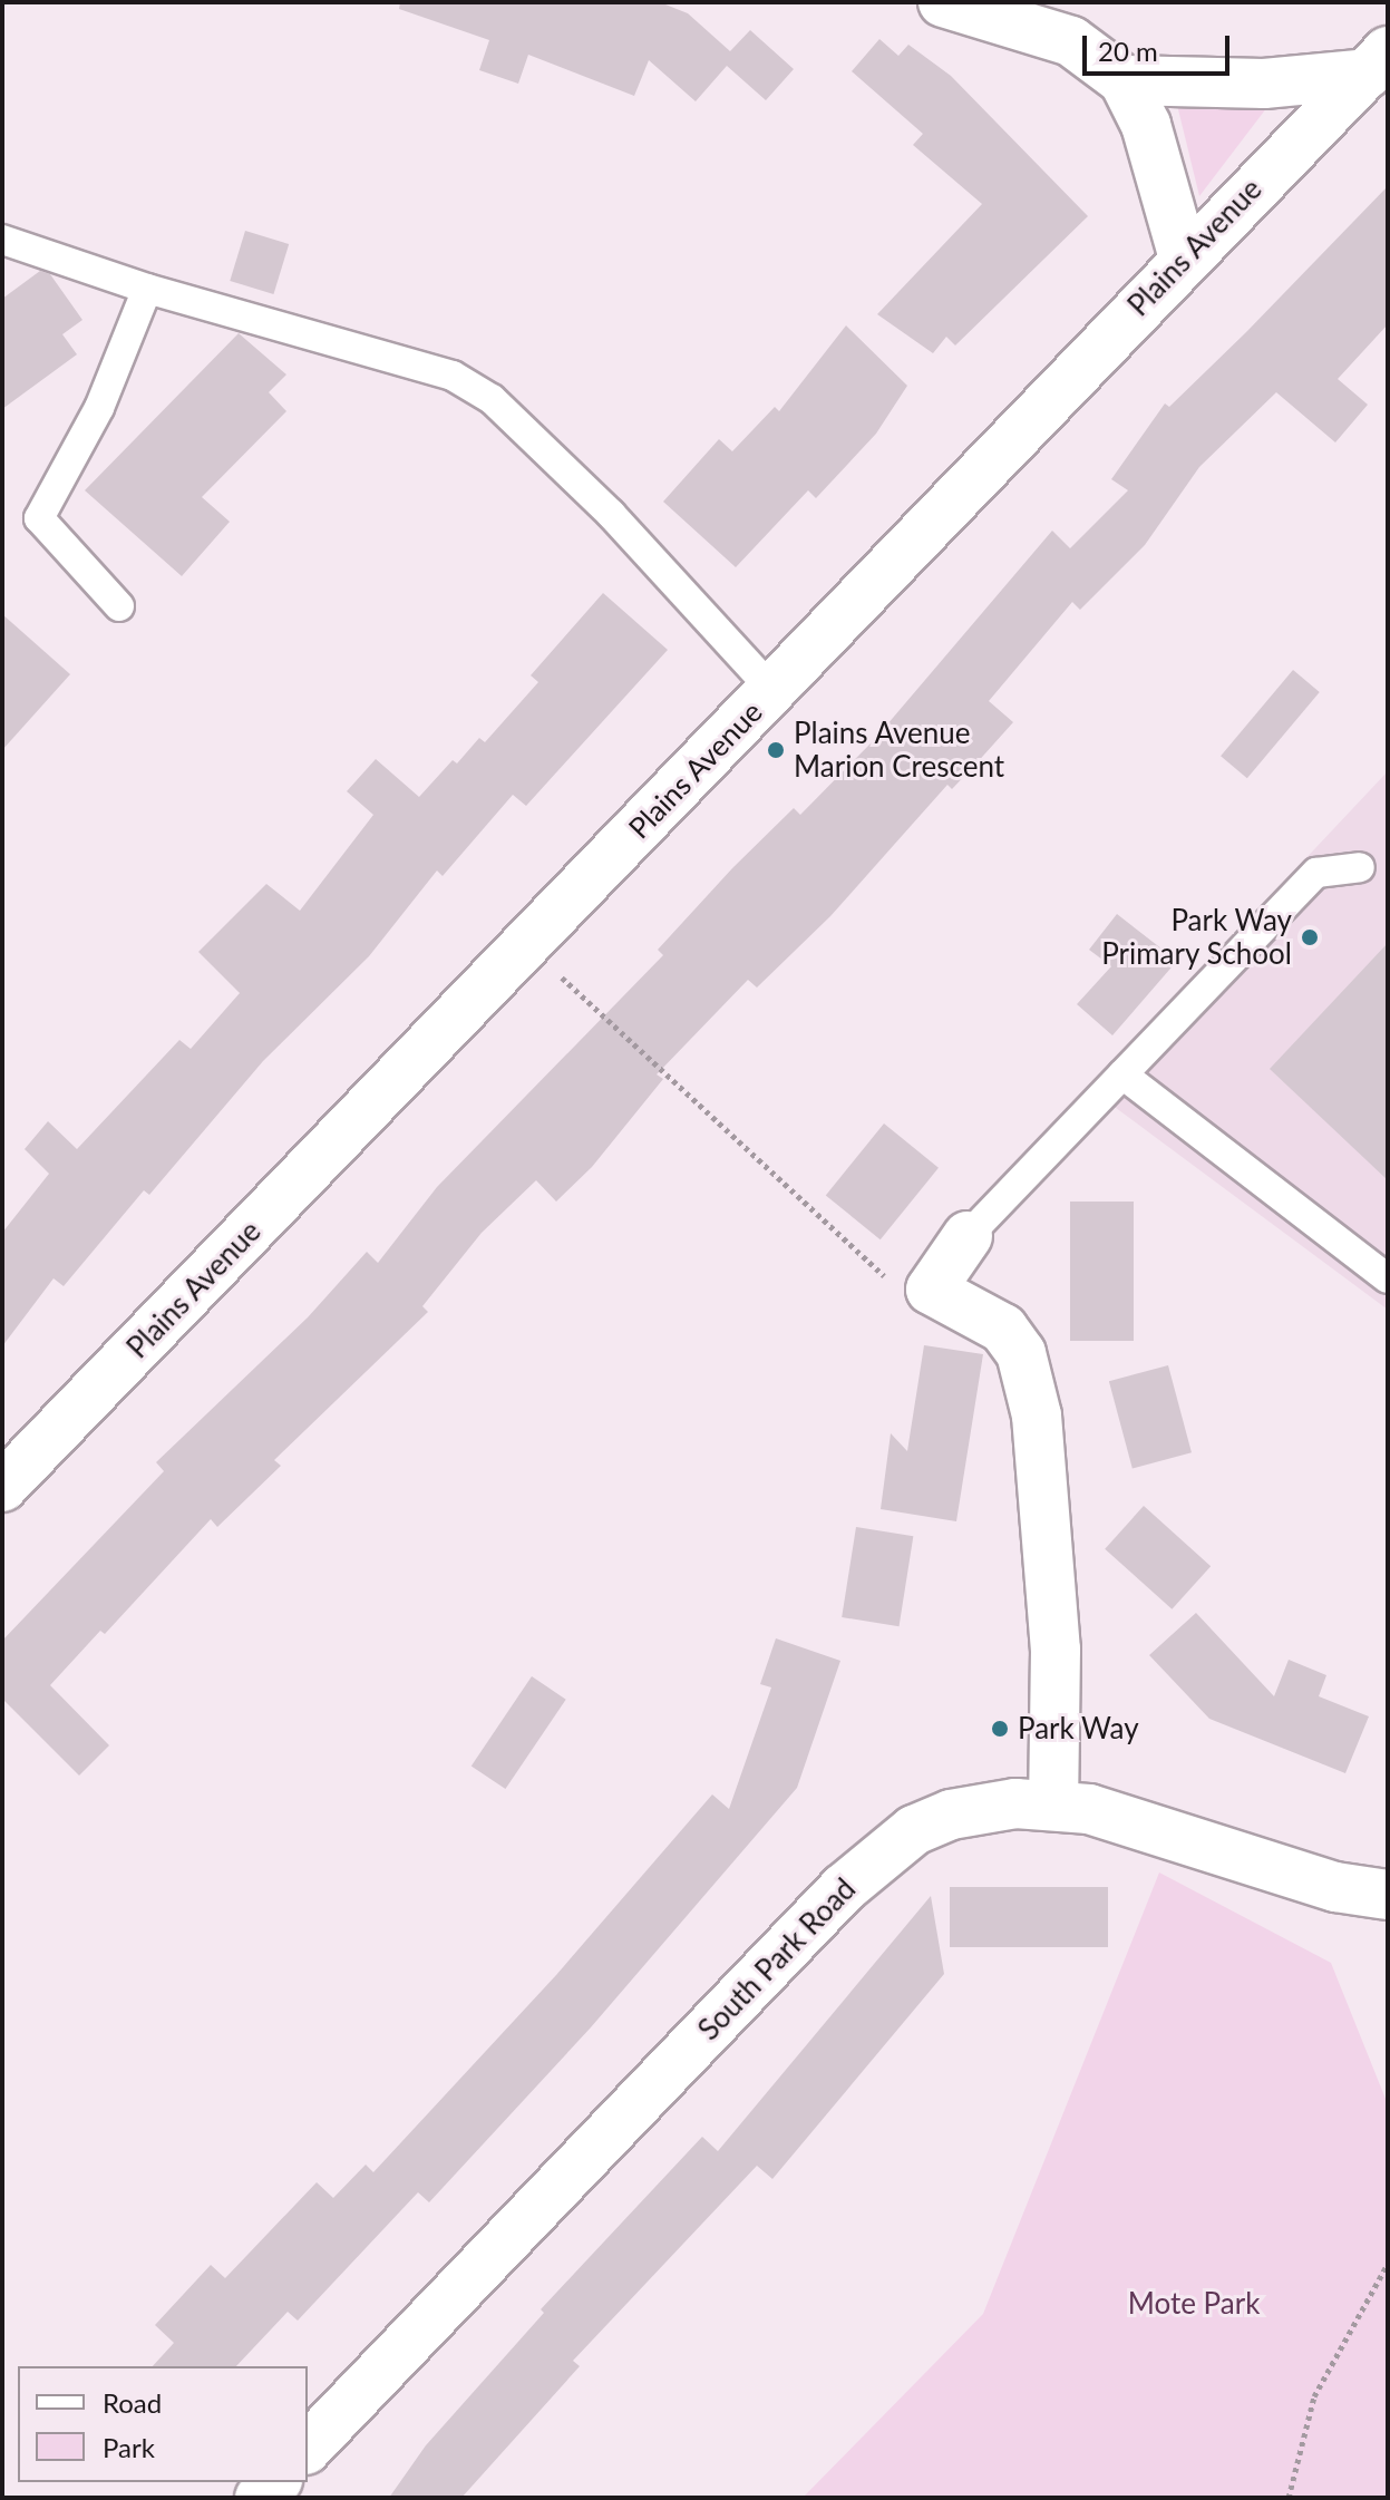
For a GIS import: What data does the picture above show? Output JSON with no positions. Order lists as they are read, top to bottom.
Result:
{
  "streets": {
    "street": ["Plains Avenue", "South Park Road"]
  },
  "parks": ["Mote Park"],
  "places": ["Plains Avenue Marion Crescent", "Park Way Primary School", "Park Way"],
  "legend": ["Road", "Park"],
  "scale_bar": "20 m"
}
